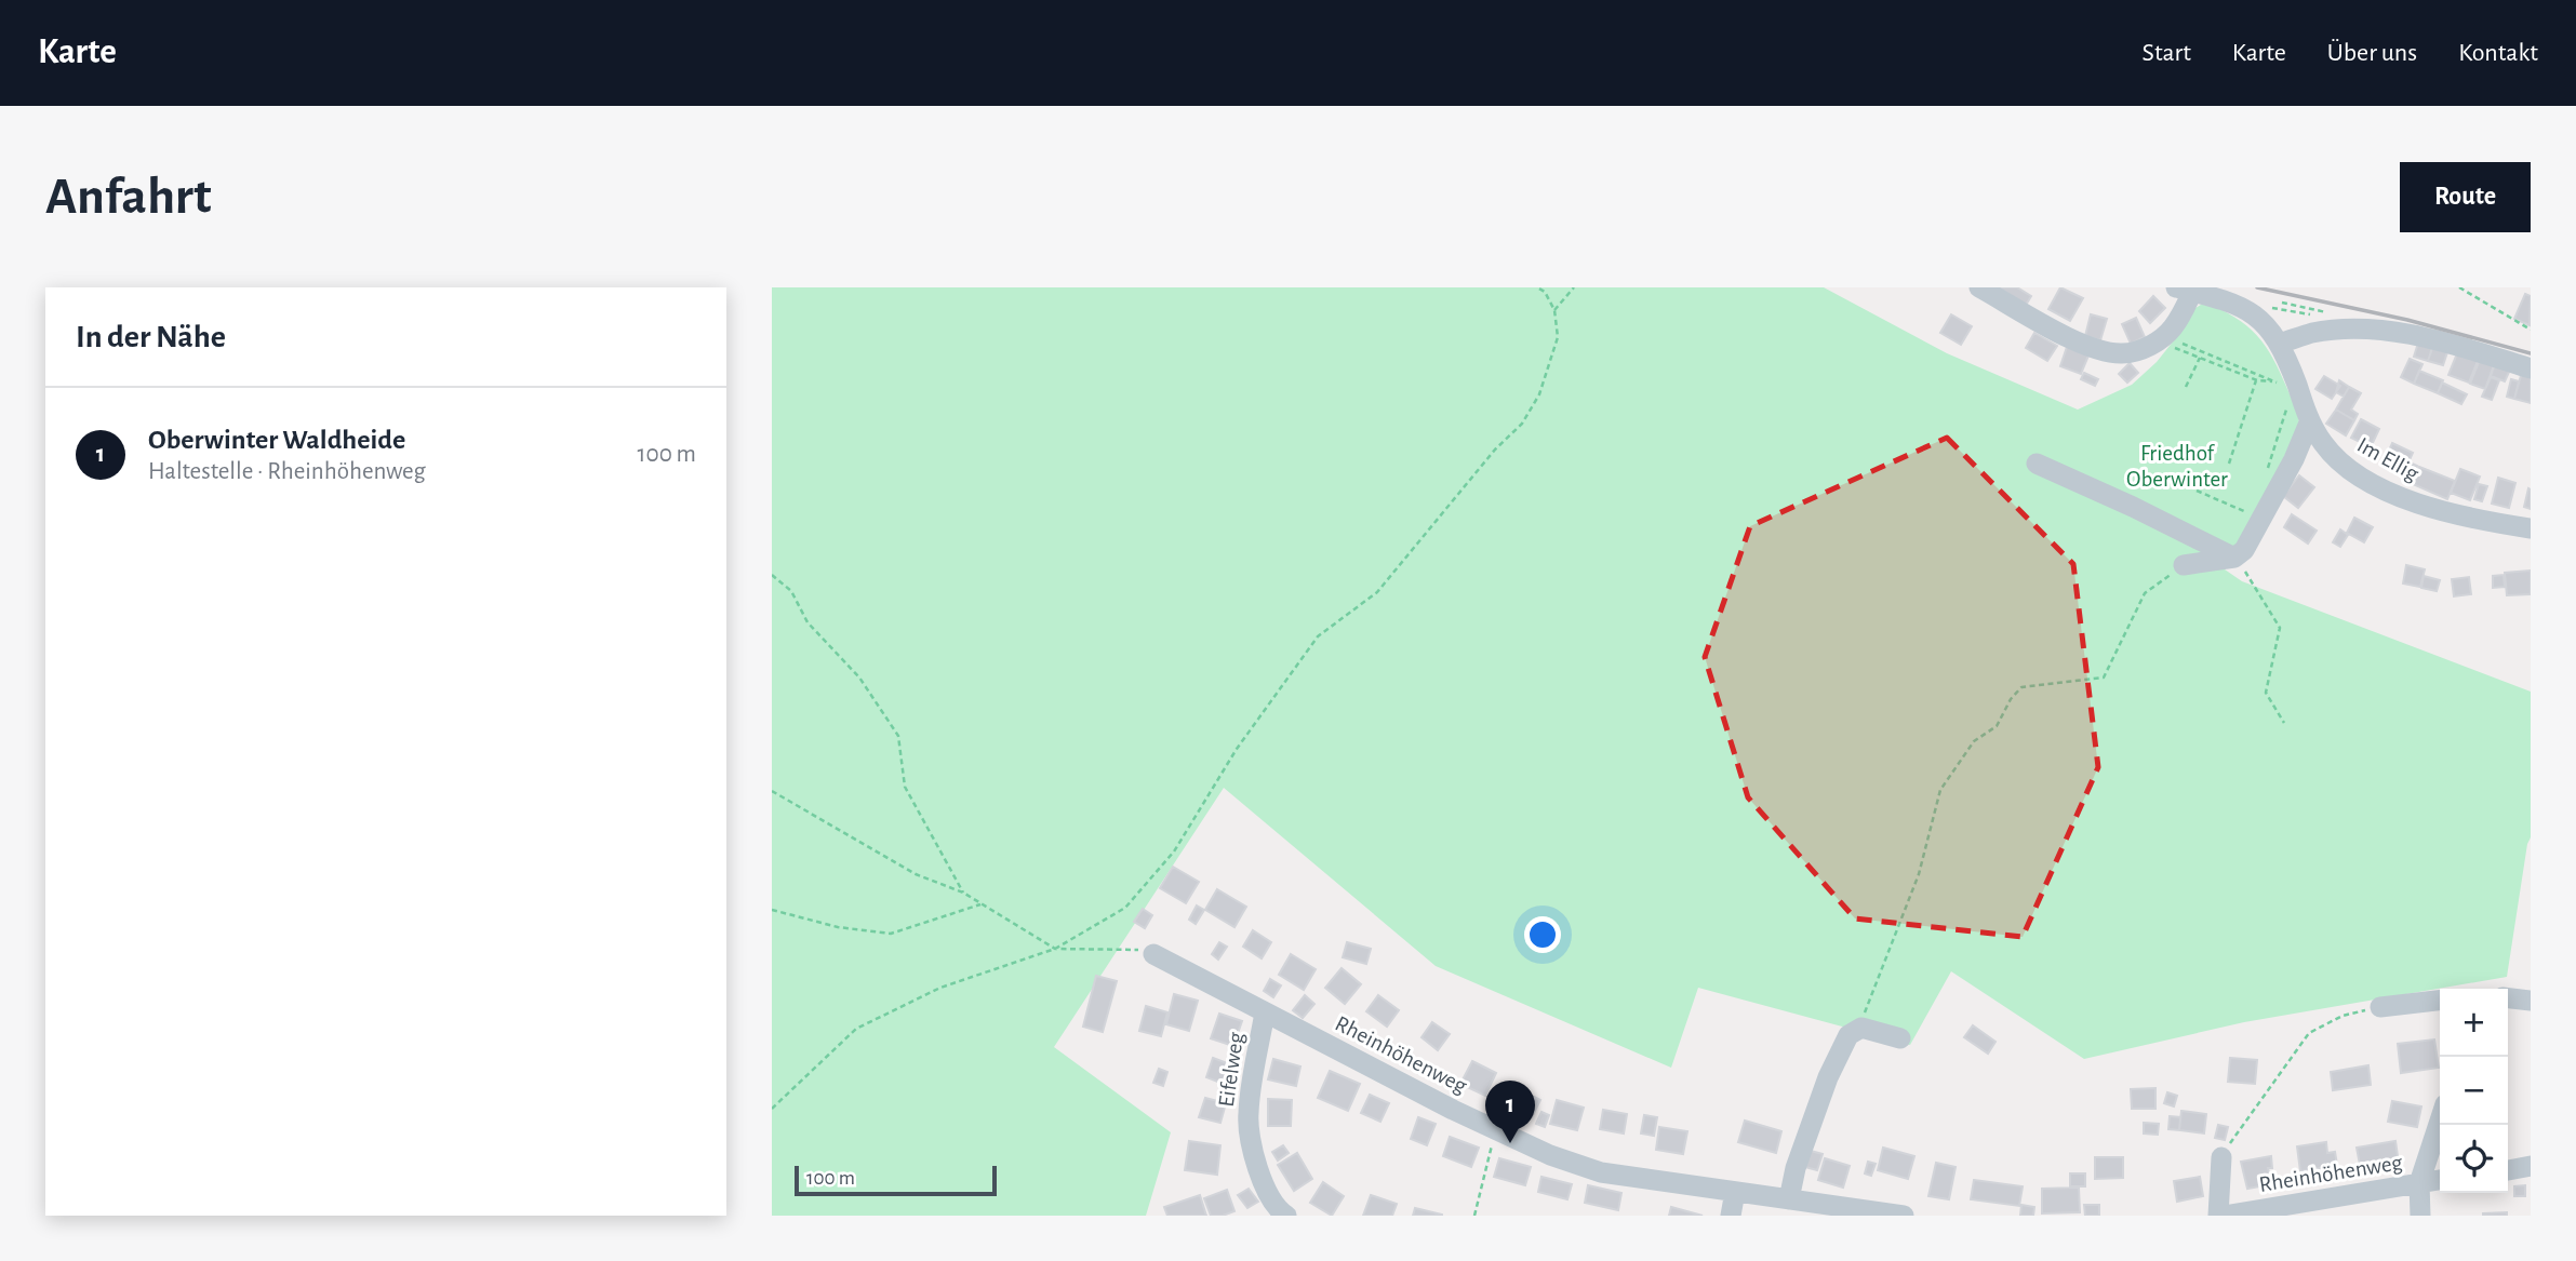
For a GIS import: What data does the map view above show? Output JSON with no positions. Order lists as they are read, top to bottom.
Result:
{
  "streets": {
    "street": ["Im Ellig", "Rheinhöhenweg", "Eifelweg"]
  },
  "crossings": [
    ["Rheinhöhenweg", "Eifelweg"]
  ],
  "parks": ["Friedhof Oberwinter"],
  "scale_bar": "100 m",
  "page": {
    "header": "Karte",
    "nav": [
      "Start",
      "Karte",
      "Über uns",
      "Kontakt"
    ],
    "buttons": "Route",
    "title": "Anfahrt",
    "heading": "In der Nähe",
    "list": [
      {
        "mark": "1",
        "name": "Oberwinter Waldheide",
        "note": "Haltestelle · Rheinhöhenweg",
        "value": "100 m"
      }
    ],
    "map_buttons": ["+", "−"],
    "pins": "1",
    "scale": "100 m"
  }
}
